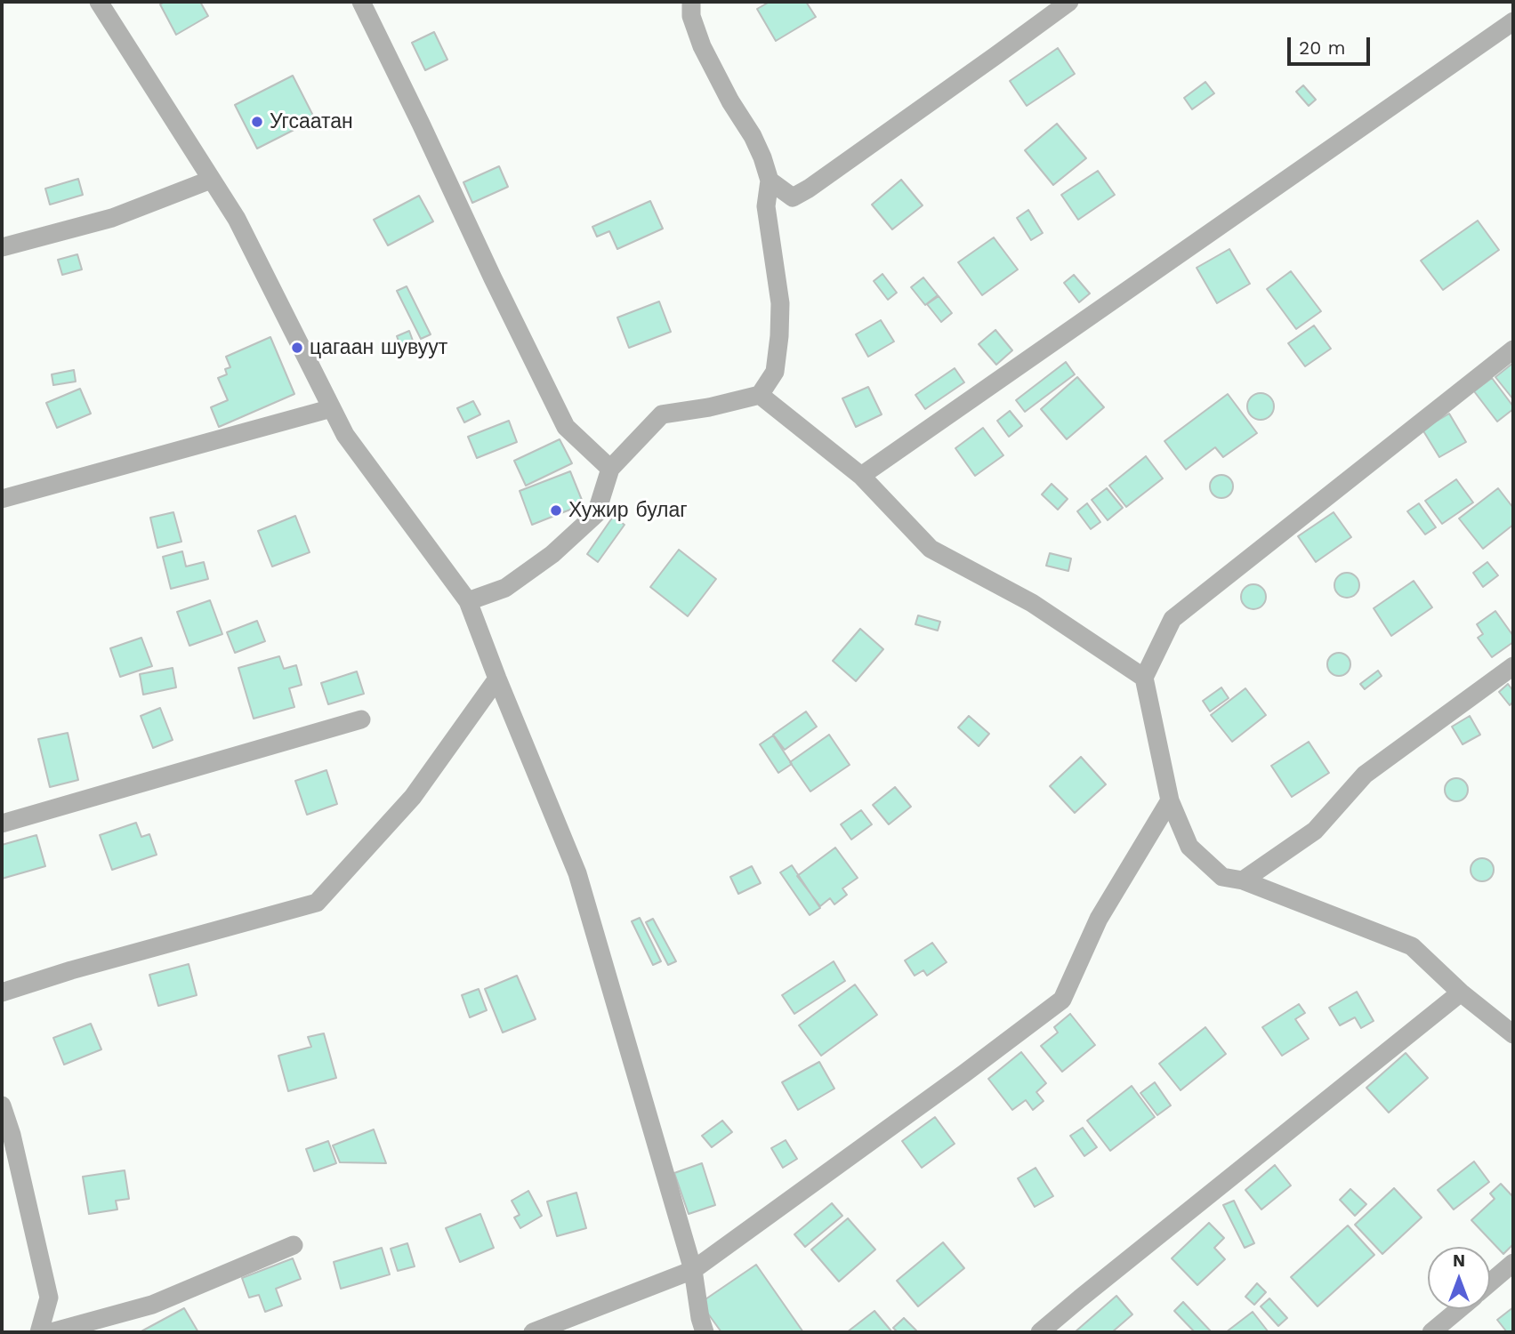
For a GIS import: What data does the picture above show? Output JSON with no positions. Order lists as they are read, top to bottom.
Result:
{
  "places": ["Угсаатан", "цагаан шувуут", "Хужир булаг"],
  "scale_bar": "20 m",
  "north": "top"
}
